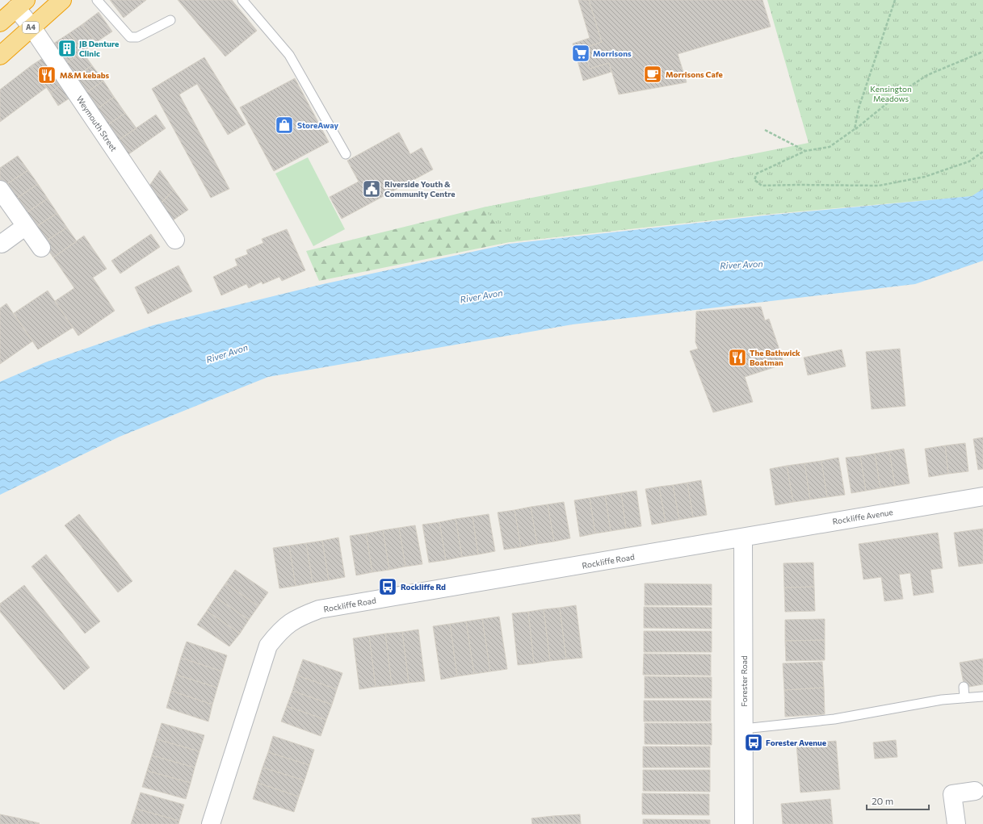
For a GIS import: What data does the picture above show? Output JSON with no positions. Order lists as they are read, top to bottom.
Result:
{
  "streets": {
    "highway": ["A4"],
    "street": [
      "Weymouth Street",
      "Rockliffe Avenue",
      "Rockliffe Road",
      "Forester Road"
    ]
  },
  "crossings": [
    ["A4", "Weymouth Street"],
    ["Rockliffe Avenue", "Rockliffe Road"],
    ["Rockliffe Avenue", "Forester Road"],
    ["Rockliffe Road", "Forester Road"]
  ],
  "water": ["River Avon"],
  "parks": ["Kensington Meadows"],
  "places": {
    "building": ["JB Denture Clinic"],
    "supermarket": ["Morrisons"],
    "cafe": ["Morrisons Cafe"],
    "restaurant": ["M&M kebabs", "The Bathwick Boatman"],
    "shop": ["StoreAway"],
    "public building": ["Riverside Youth & Community Centre"],
    "bus stop": ["Rockliffe Rd", "Forester Avenue"]
  },
  "scale_bar": "20 m"
}
